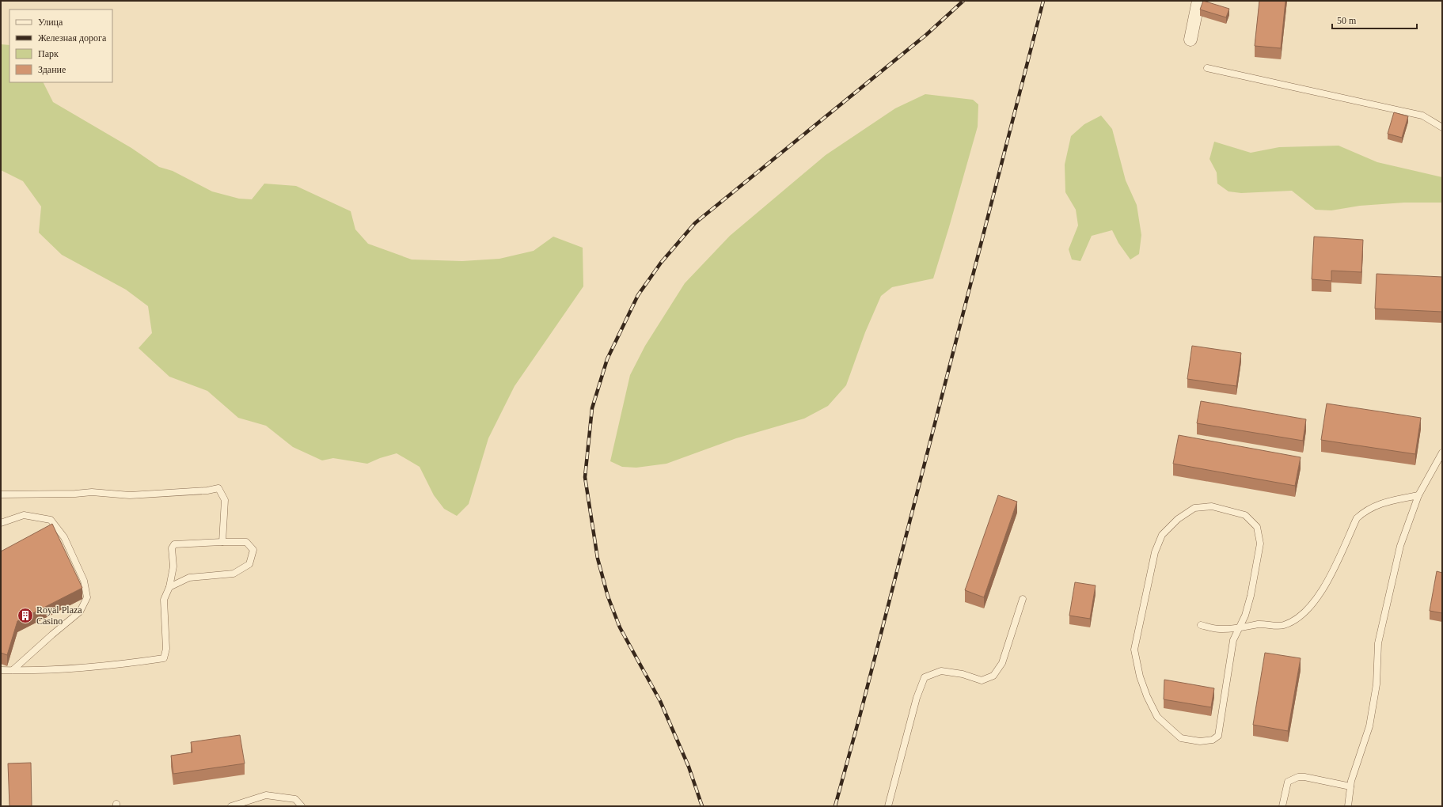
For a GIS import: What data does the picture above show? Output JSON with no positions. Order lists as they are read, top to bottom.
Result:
{
  "places": {
    "building": ["Royal Plaza Casino"]
  },
  "legend": [
    "Улица",
    "Железная дорога",
    "Парк",
    "Здание"
  ],
  "scale_bar": "50 m"
}
